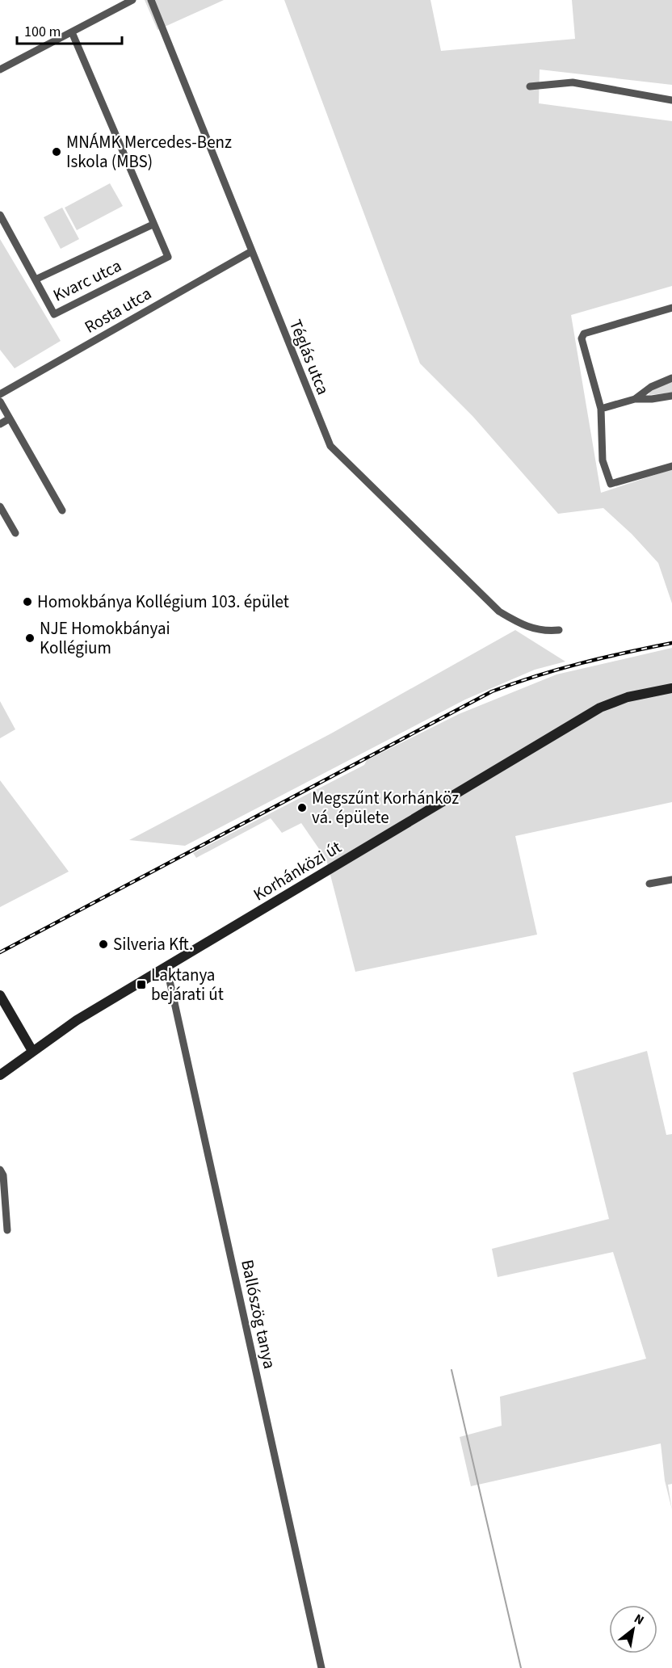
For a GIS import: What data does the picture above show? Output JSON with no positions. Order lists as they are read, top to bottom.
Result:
{
  "streets": {
    "street": [
      "Kvarc utca",
      "Rosta utca",
      "Téglás utca",
      "Korhánközi út",
      "Ballószög tanya"
    ]
  },
  "crossings": [
    ["Rosta utca", "Téglás utca"],
    ["Korhánközi út", "Ballószög tanya"]
  ],
  "places": {
    "other": [
      "MNÁMK Mercedes-Benz Iskola (MBS)",
      "Homokbánya Kollégium 103. épület",
      "NJE Homokbányai Kollégium",
      "Megszűnt Korhánköz vá. épülete",
      "Silveria Kft."
    ],
    "transit": ["Laktanya bejárati út"]
  },
  "scale_bar": "100 m",
  "north": "top right"
}
